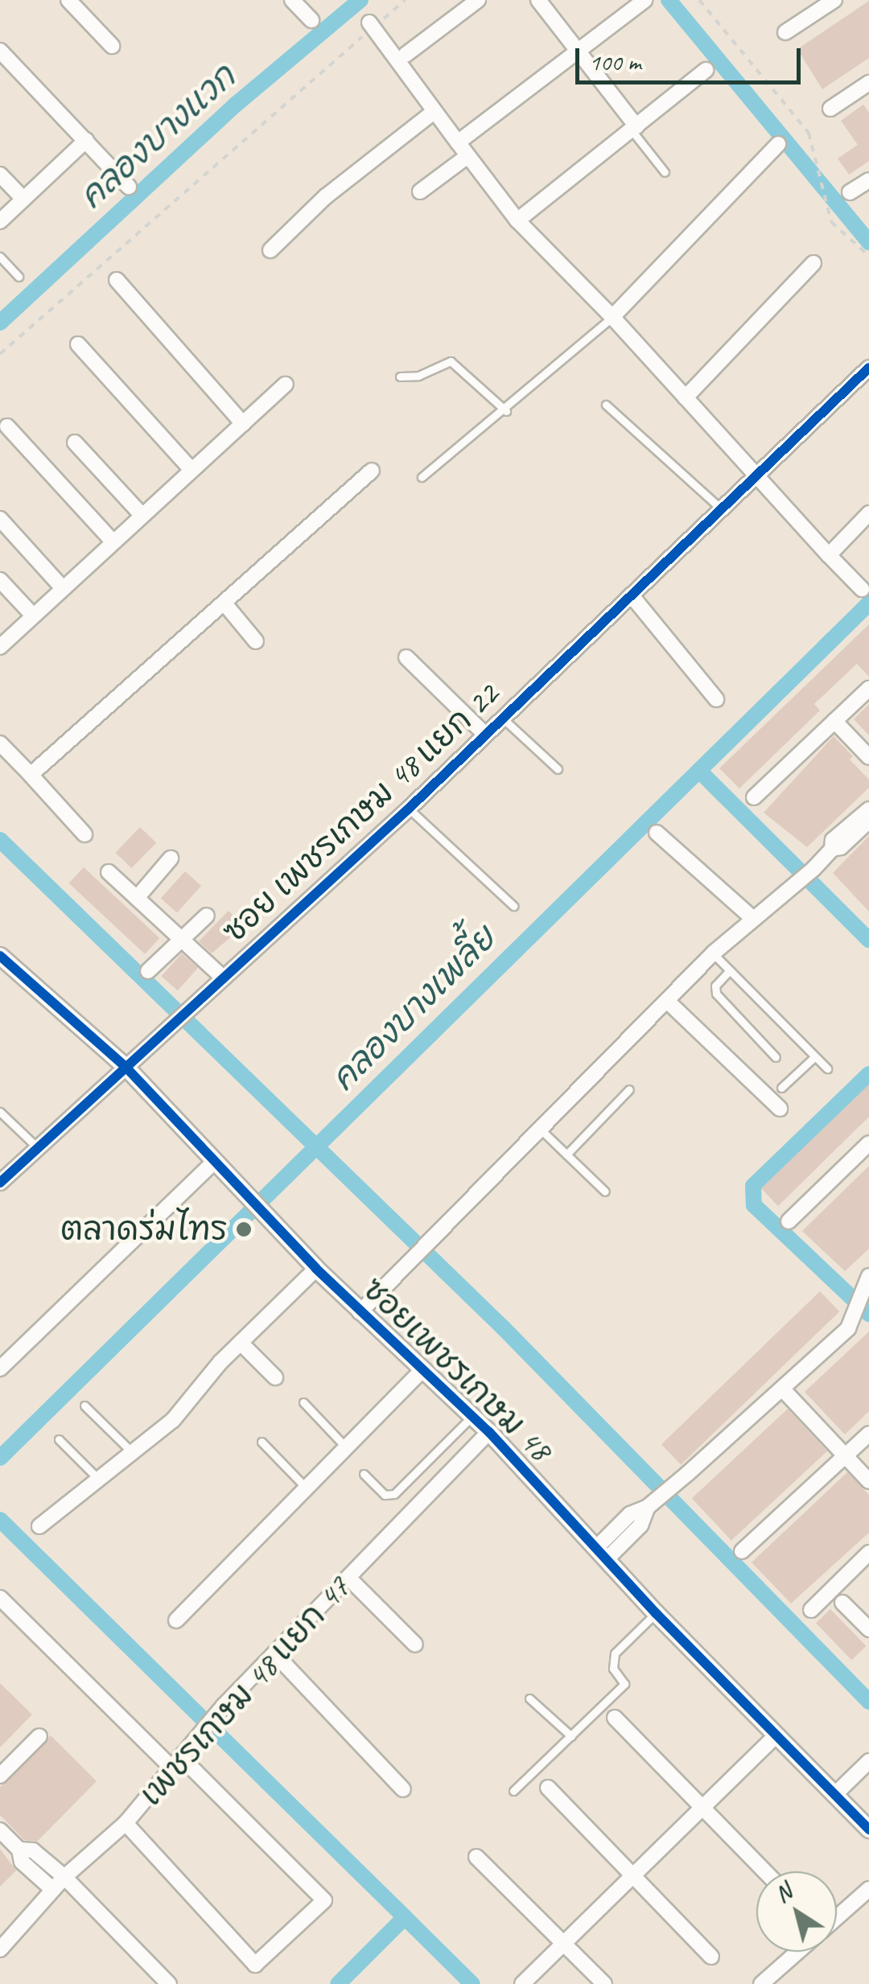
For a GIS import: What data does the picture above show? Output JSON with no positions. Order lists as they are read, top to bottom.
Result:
{
  "streets": {
    "street": ["ซอย เพชรเกษม 48 แยก 22", "ซอยเพชรเกษม 48", "เพชรเกษม 48 แยก 47"]
  },
  "crossings": [
    ["ซอย เพชรเกษม 48 แยก 22", "ซอยเพชรเกษม 48"],
    ["ซอยเพชรเกษม 48", "เพชรเกษม 48 แยก 47"]
  ],
  "water": ["คลองบางแวก", "คลองบางเพลี้ย"],
  "places": ["ตลาดร่มไทร"],
  "scale_bar": "100 m",
  "north": "top left"
}
